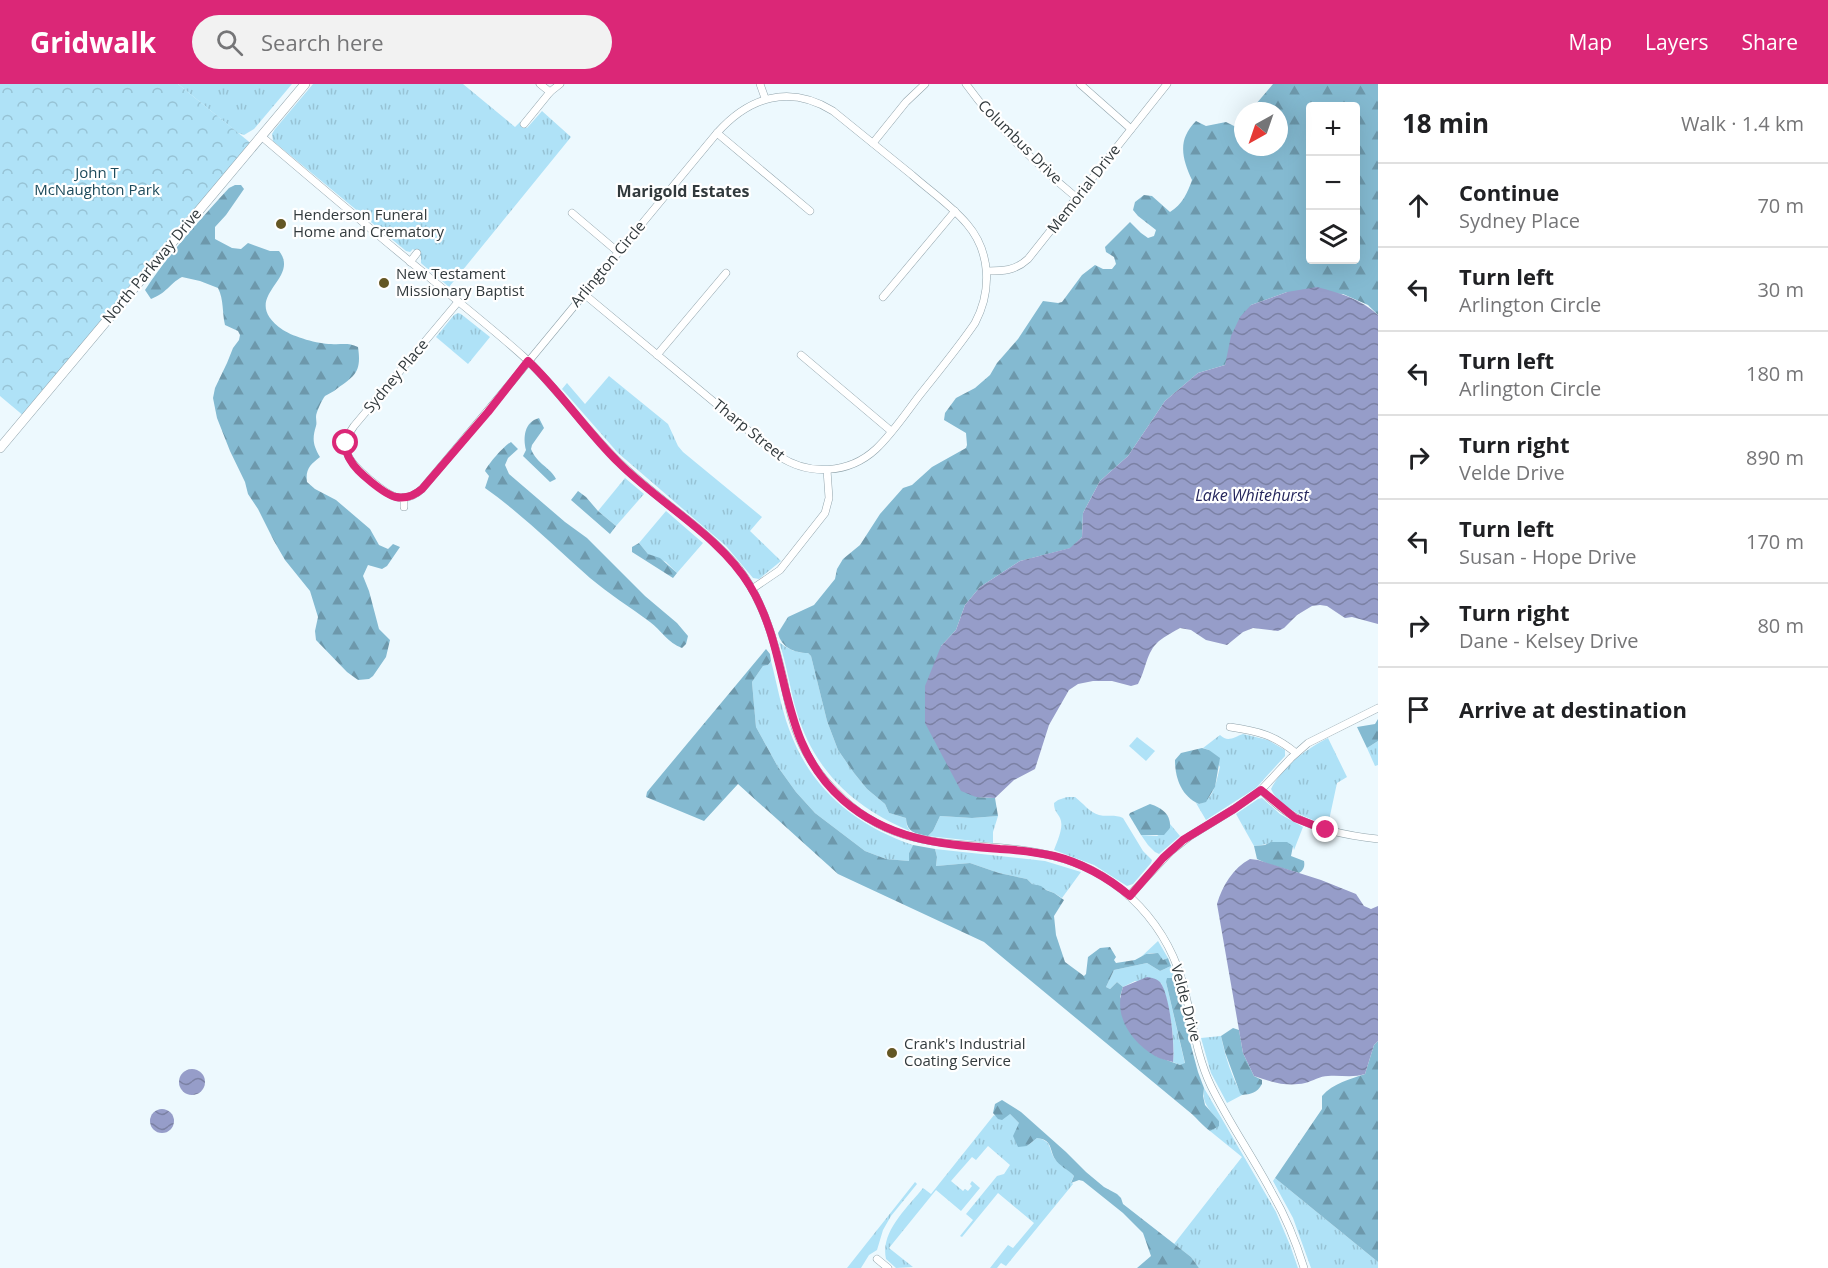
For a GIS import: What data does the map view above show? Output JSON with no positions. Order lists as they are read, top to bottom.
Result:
{
  "streets": {
    "main road": ["North Parkway Drive"],
    "street": [
      "Columbus Drive",
      "Memorial Drive",
      "Arlington Circle",
      "Sydney Place",
      "Tharp Street",
      "Velde Drive"
    ]
  },
  "crossings": [
    ["Columbus Drive", "Memorial Drive"],
    ["Memorial Drive", "Arlington Circle"],
    ["Memorial Drive", "Tharp Street"],
    ["Arlington Circle", "Sydney Place"],
    ["Arlington Circle", "Tharp Street"],
    ["Arlington Circle", "Velde Drive"],
    ["North Parkway Drive", "Velde Drive"],
    ["Sydney Place", "Velde Drive"]
  ],
  "districts": ["Marigold Estates"],
  "water": ["Lake Whitehurst"],
  "parks": ["John T McNaughton Park"],
  "places": ["Henderson Funeral Home and Crematory", "New Testament Missionary Baptist", "Crank's Industrial Coating Service"],
  "north": "bottom left",
  "page": {
    "header": "Gridwalk",
    "search": "Search here",
    "nav": ["Map", "Layers", "Share"],
    "heading": ["18 min", "Walk · 1.4 km"],
    "map_buttons": ["+", "−"],
    "list": [
      ["Continue", "Sydney Place", "70 m"],
      ["Turn left", "Arlington Circle", "30 m"],
      ["Turn left", "Arlington Circle", "180 m"],
      ["Turn right", "Velde Drive", "890 m"],
      ["Turn left", "Susan - Hope Drive", "170 m"],
      ["Turn right", "Dane - Kelsey Drive", "80 m"],
      "Arrive at destination"
    ]
  }
}
